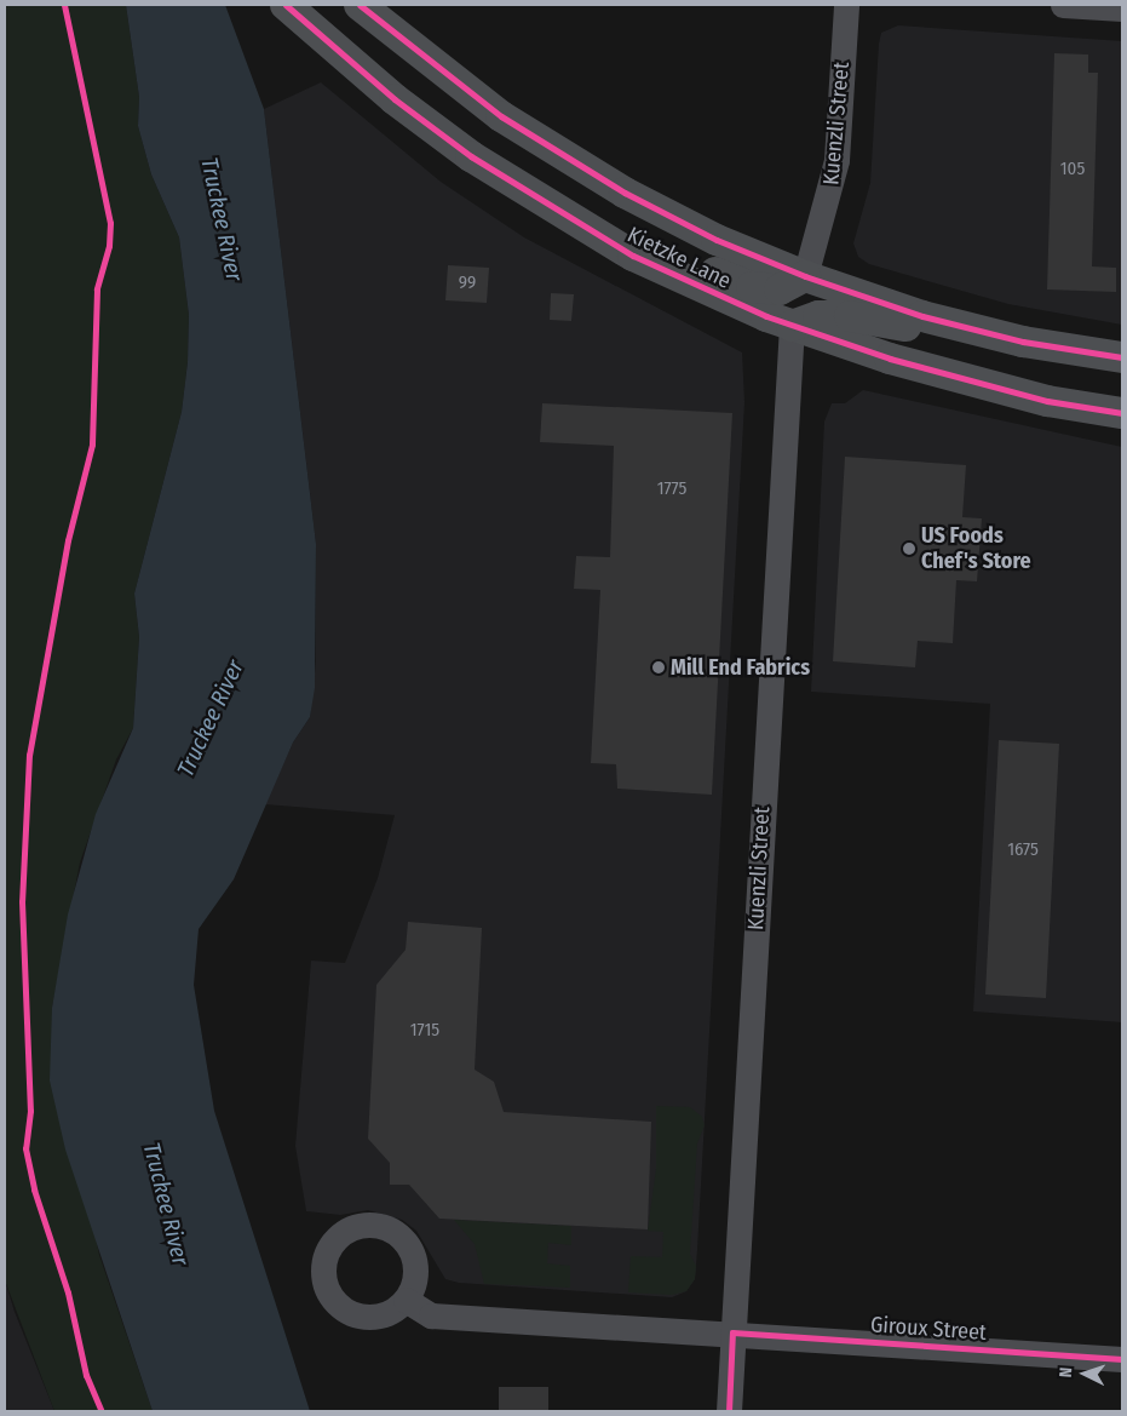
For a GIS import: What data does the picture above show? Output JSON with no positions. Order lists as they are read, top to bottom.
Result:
{
  "streets": {
    "main road": ["Kietzke Lane"],
    "street": ["Kuenzli Street", "Giroux Street"]
  },
  "crossings": [
    ["Kuenzli Street", "Kietzke Lane"],
    ["Kuenzli Street", "Giroux Street"]
  ],
  "water": ["Truckee River"],
  "places": ["US Foods Chef's Store", "Mill End Fabrics"],
  "house_numbers": [
    "105",
    "99",
    "1775",
    "1675",
    "1715"
  ],
  "north": "left"
}
